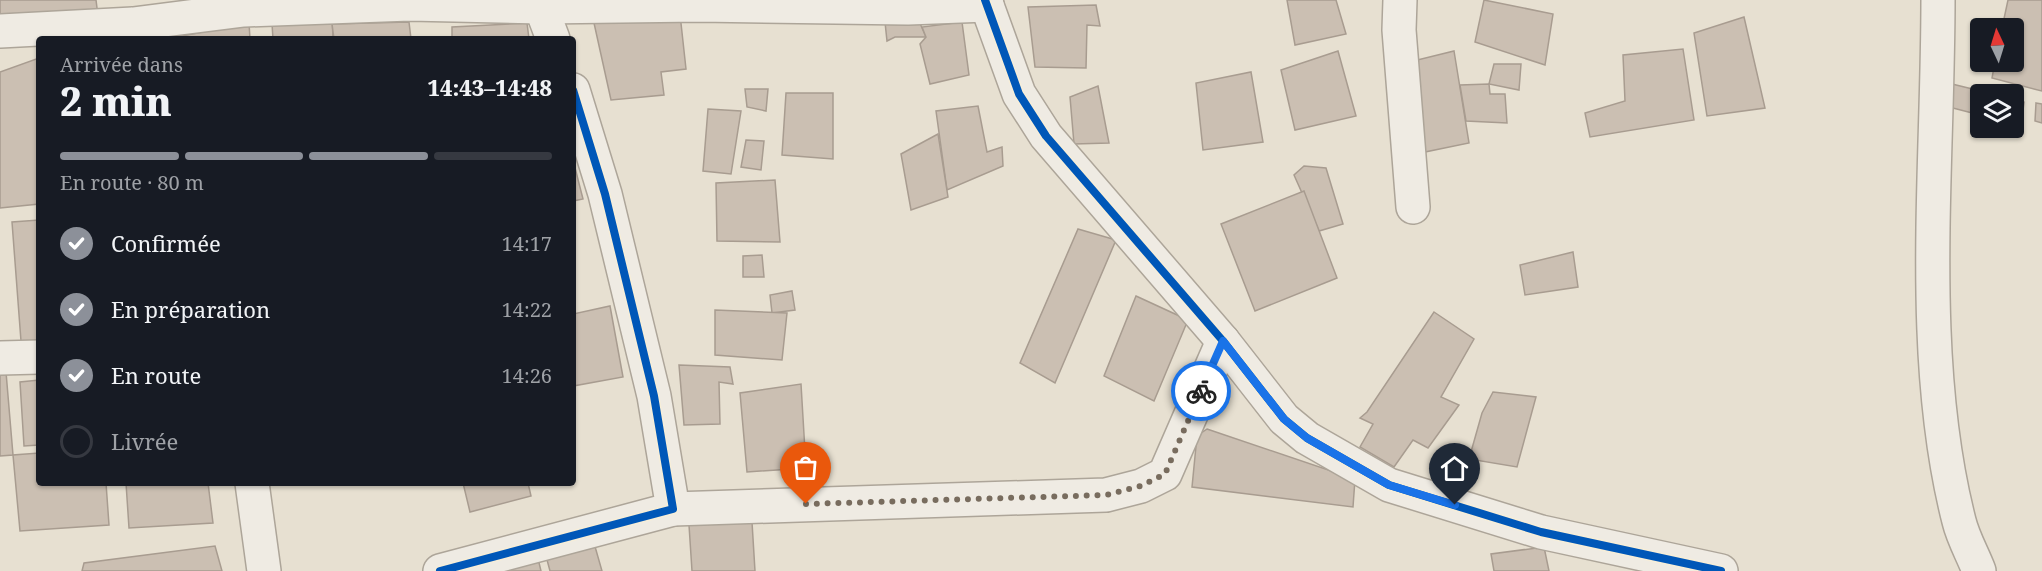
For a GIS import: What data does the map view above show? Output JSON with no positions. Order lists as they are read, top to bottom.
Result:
{
  "north": "top",
  "page": {
    "heading": ["2 min", "Arrivée dans", "14:43–14:48"],
    "bar": "En route · 80 m",
    "list": [
      ["Confirmée", "14:17"],
      ["En préparation", "14:22"],
      ["En route", "14:26"],
      "Livrée"
    ]
  }
}
